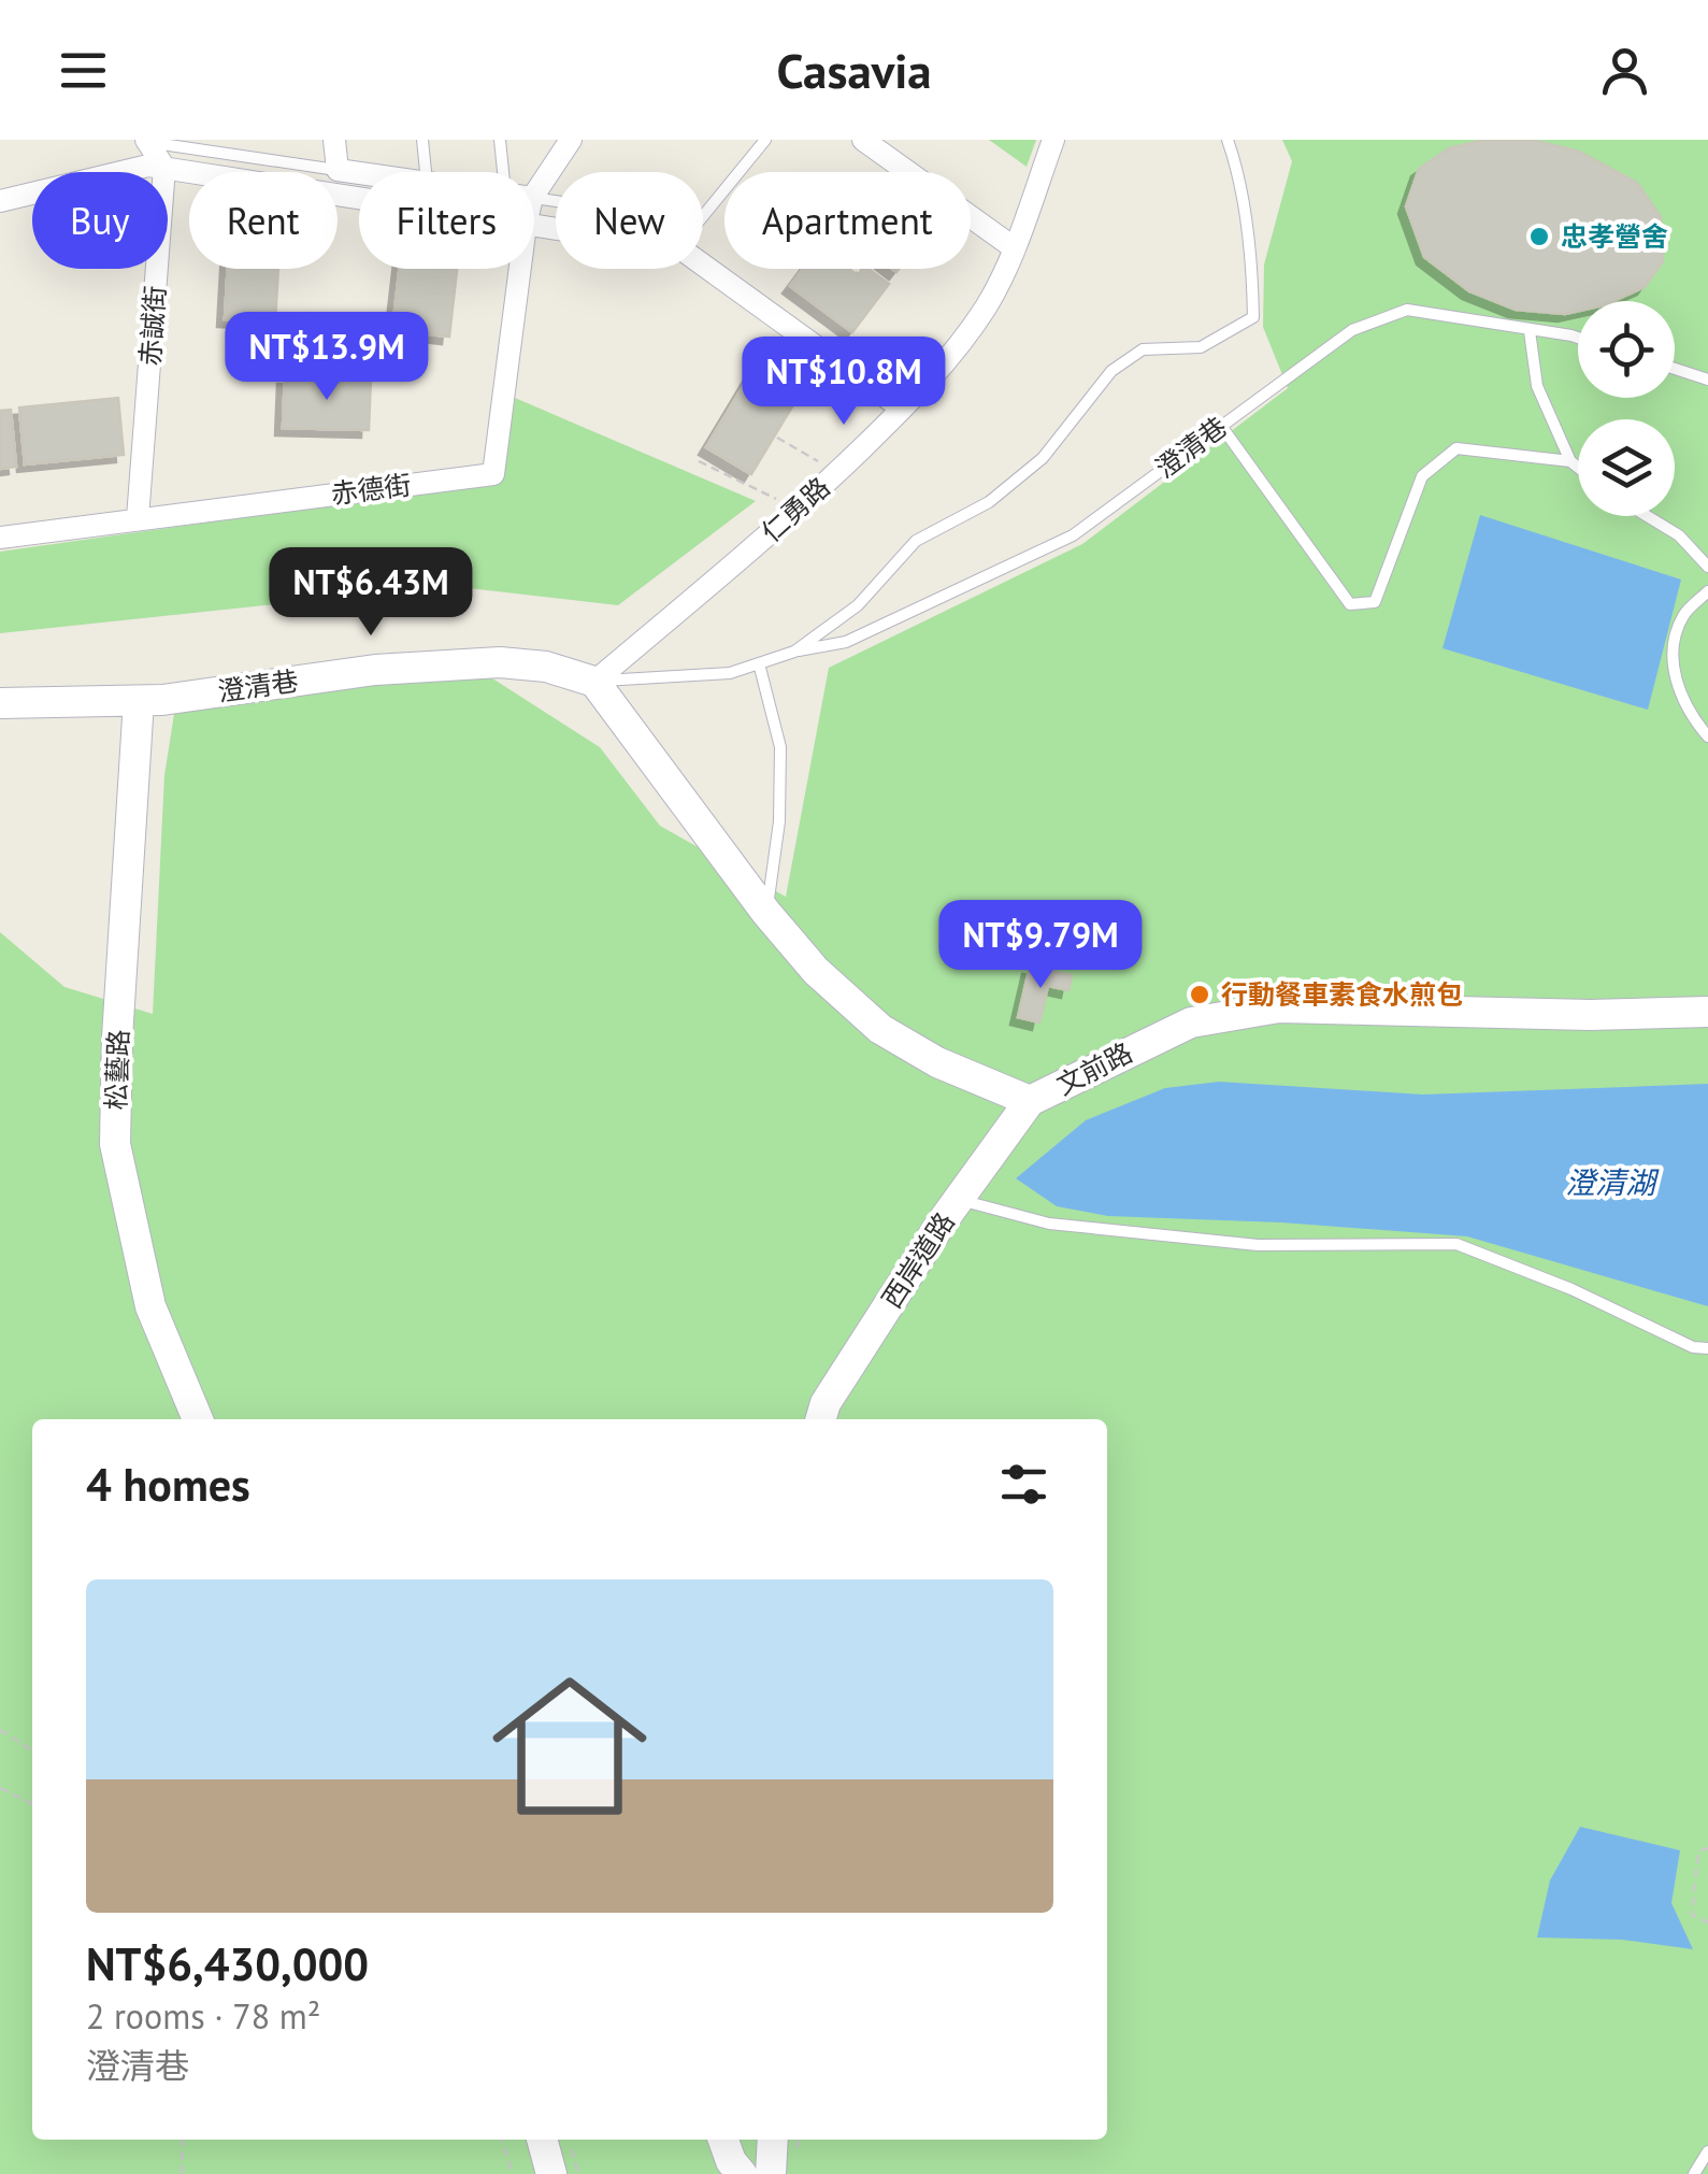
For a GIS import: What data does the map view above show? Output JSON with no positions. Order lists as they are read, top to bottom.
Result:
{
  "streets": {
    "street": [
      "赤誠街",
      "澄清巷",
      "赤德街",
      "仁勇路",
      "文前路",
      "松藝路",
      "西岸道路"
    ]
  },
  "crossings": [
    ["赤誠街", "赤德街"],
    ["澄清巷", "仁勇路"],
    ["澄清巷", "文前路"],
    ["澄清巷", "松藝路"],
    ["仁勇路", "文前路"],
    ["文前路", "西岸道路"]
  ],
  "water": ["澄清湖"],
  "places": ["忠孝營舍", "行動餐車素食水煎包"],
  "page": {
    "header": "Casavia",
    "chip": [
      "Buy",
      "Rent",
      "Filters",
      "New",
      "Apartment"
    ],
    "price": [
      "NT$13.9M",
      "NT$10.8M",
      "NT$6.43M",
      "NT$9.79M"
    ],
    "heading": "4 homes",
    "list": [
      {
        "name": "NT$6,430,000",
        "note": "2 rooms · 78 m² · 澄清巷"
      }
    ]
  }
}
